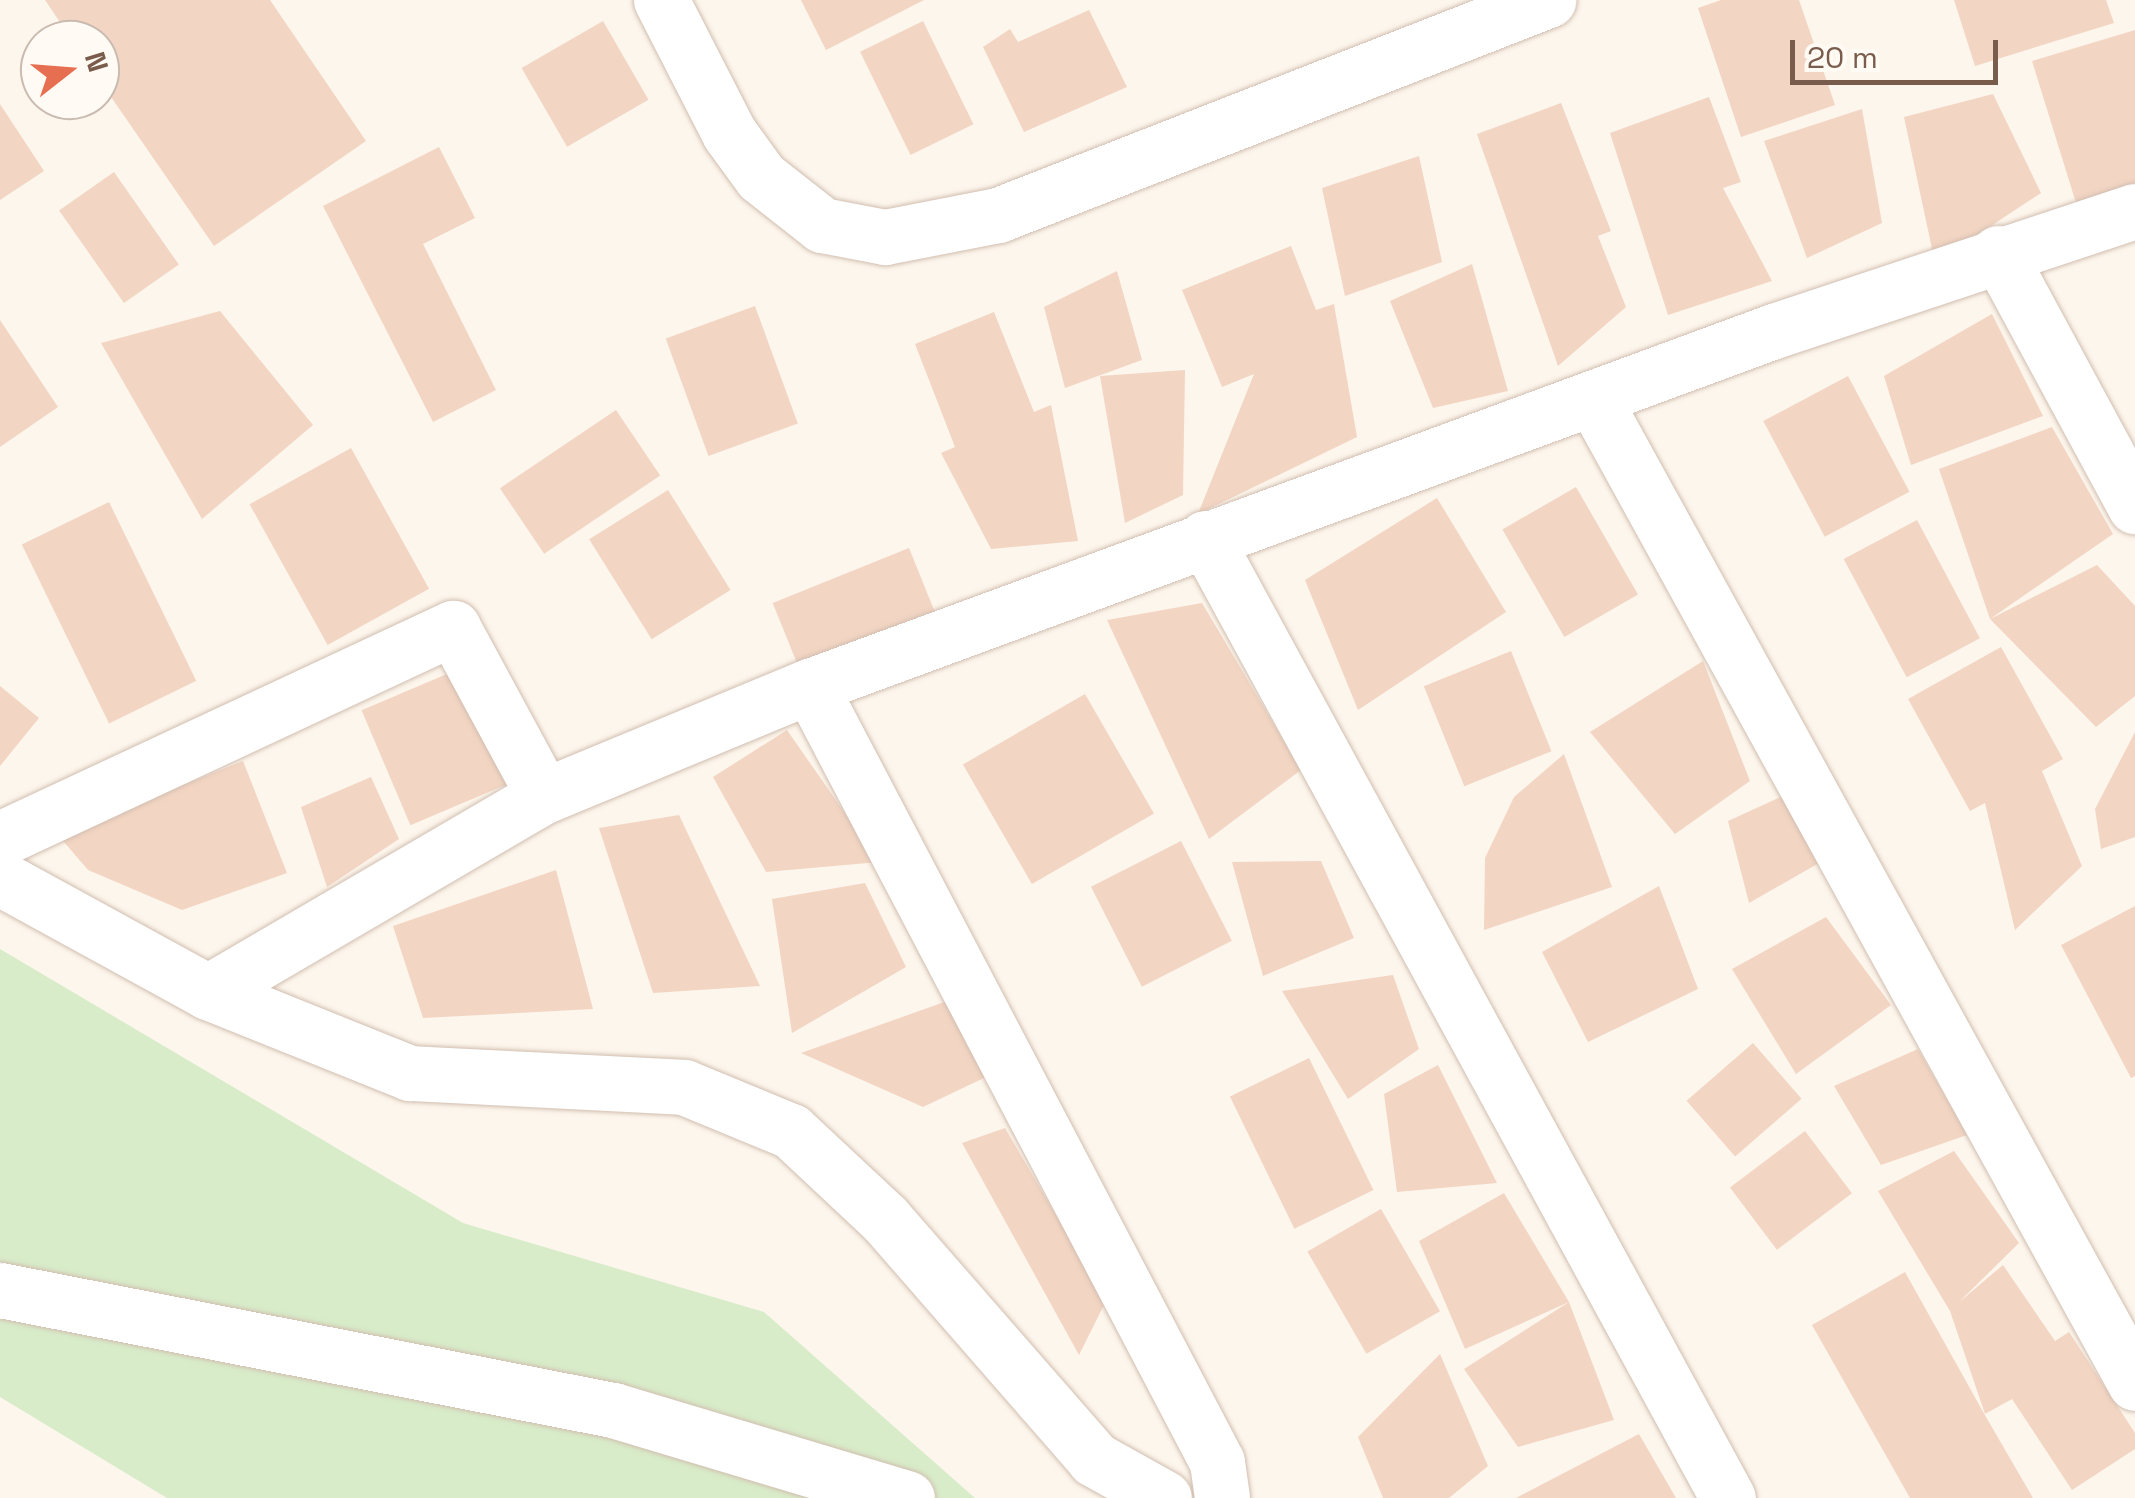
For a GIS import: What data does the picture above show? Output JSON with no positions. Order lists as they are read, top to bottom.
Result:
{
  "scale_bar": "20 m",
  "north": "right"
}
